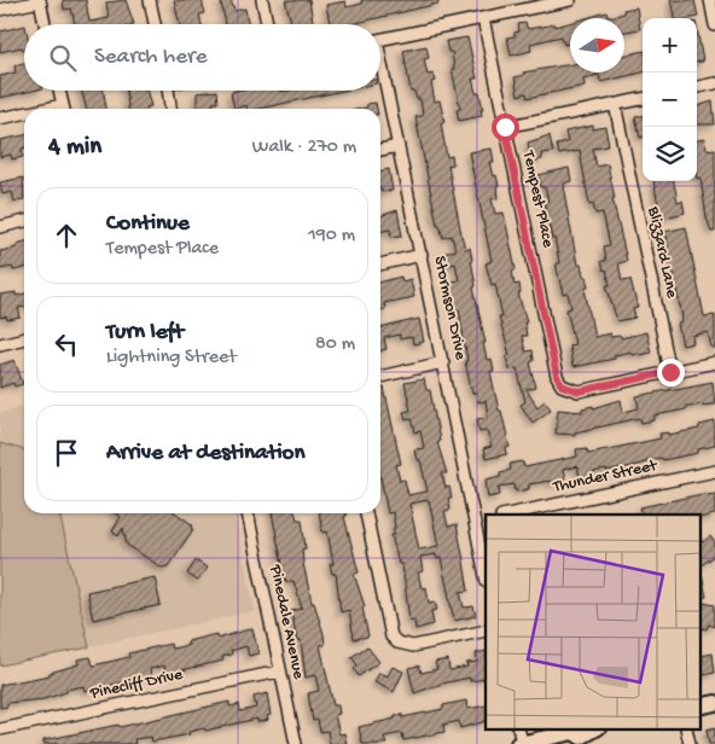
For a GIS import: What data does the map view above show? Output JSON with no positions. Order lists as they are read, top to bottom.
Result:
{
  "streets": {
    "street": [
      "Tempest Place",
      "Blizzard Lane",
      "Stormson Drive",
      "Thunder Street",
      "Pinedale Avenue",
      "Pinecliff Drive"
    ]
  },
  "crossings": [
    ["Tempest Place", "Blizzard Lane"],
    ["Pinedale Avenue", "Pinecliff Drive"]
  ],
  "north": "right",
  "page": {
    "map_buttons": ["+", "−"],
    "search": "Search here",
    "heading": ["4 min", "Walk · 270 m"],
    "list": [
      ["Continue", "Tempest Place", "190 m"],
      ["Turn left", "Lightning Street", "80 m"],
      "Arrive at destination"
    ]
  }
}
